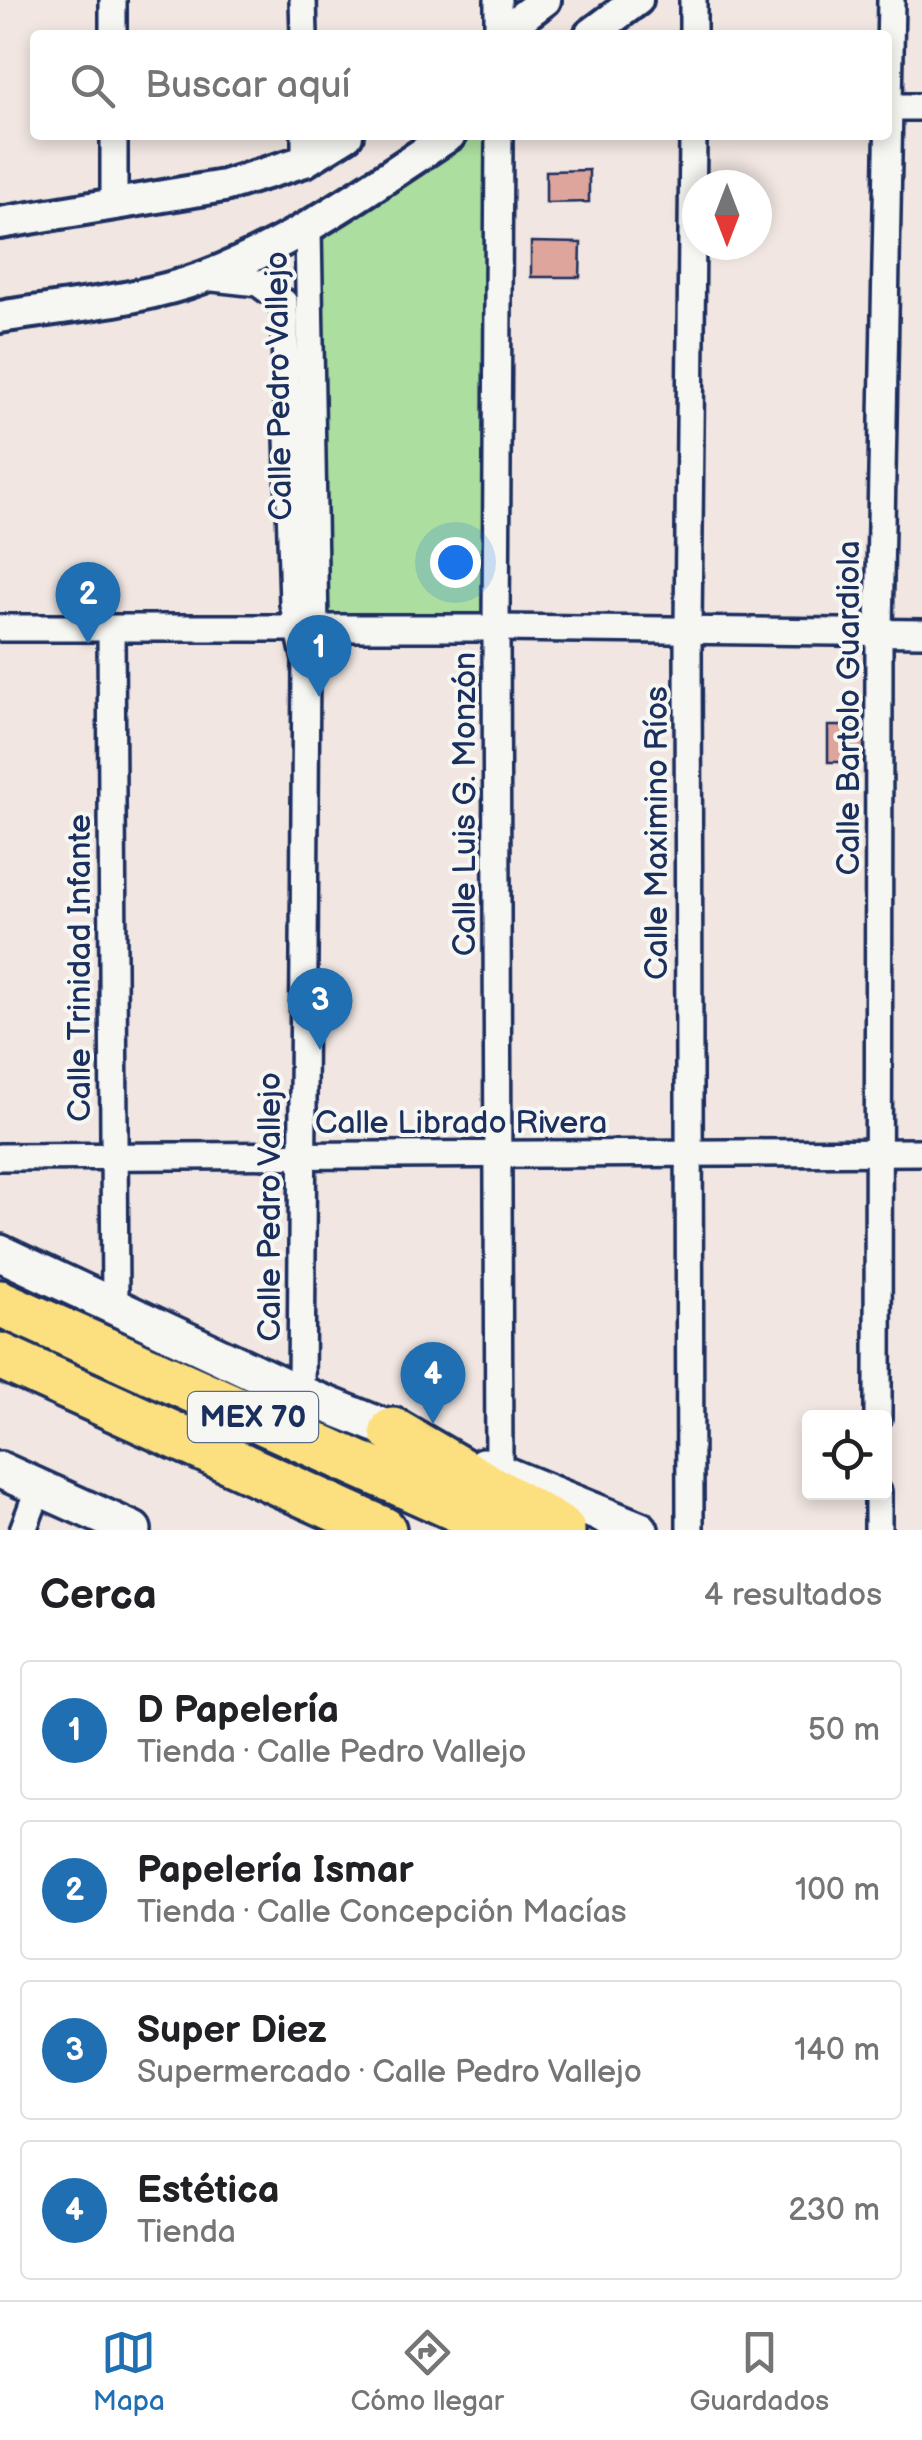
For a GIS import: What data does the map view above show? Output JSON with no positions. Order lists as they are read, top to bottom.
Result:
{
  "streets": {
    "highway": ["MEX 70"],
    "street": [
      "Calle Pedro Vallejo",
      "Calle Bartolo Guardiola",
      "Calle Luis G. Monzón",
      "Calle Maximino Ríos",
      "Calle Trinidad Infante",
      "Calle Librado Rivera"
    ]
  },
  "crossings": [
    ["Calle Pedro Vallejo", "Calle Librado Rivera"],
    ["Calle Bartolo Guardiola", "Calle Librado Rivera"],
    ["Calle Luis G. Monzón", "Calle Librado Rivera"],
    ["Calle Maximino Ríos", "Calle Librado Rivera"],
    ["Calle Trinidad Infante", "Calle Librado Rivera"]
  ],
  "north": "bottom",
  "page": {
    "search": "Buscar aquí",
    "pins": [
      "2",
      "1",
      "3",
      "4"
    ],
    "heading": ["Cerca", "4 resultados"],
    "list": [
      {
        "mark": "1",
        "name": "D Papelería",
        "note": "Tienda · Calle Pedro Vallejo",
        "value": "50 m"
      },
      {
        "mark": "2",
        "name": "Papelería Ismar",
        "note": "Tienda · Calle Concepción Macías",
        "value": "100 m"
      },
      {
        "mark": "3",
        "name": "Super Diez",
        "note": "Supermercado · Calle Pedro Vallejo",
        "value": "140 m"
      },
      {
        "mark": "4",
        "name": "Estética",
        "note": "Tienda",
        "value": "230 m"
      }
    ],
    "nav": ["Mapa", "Cómo llegar", "Guardados"]
  }
}
